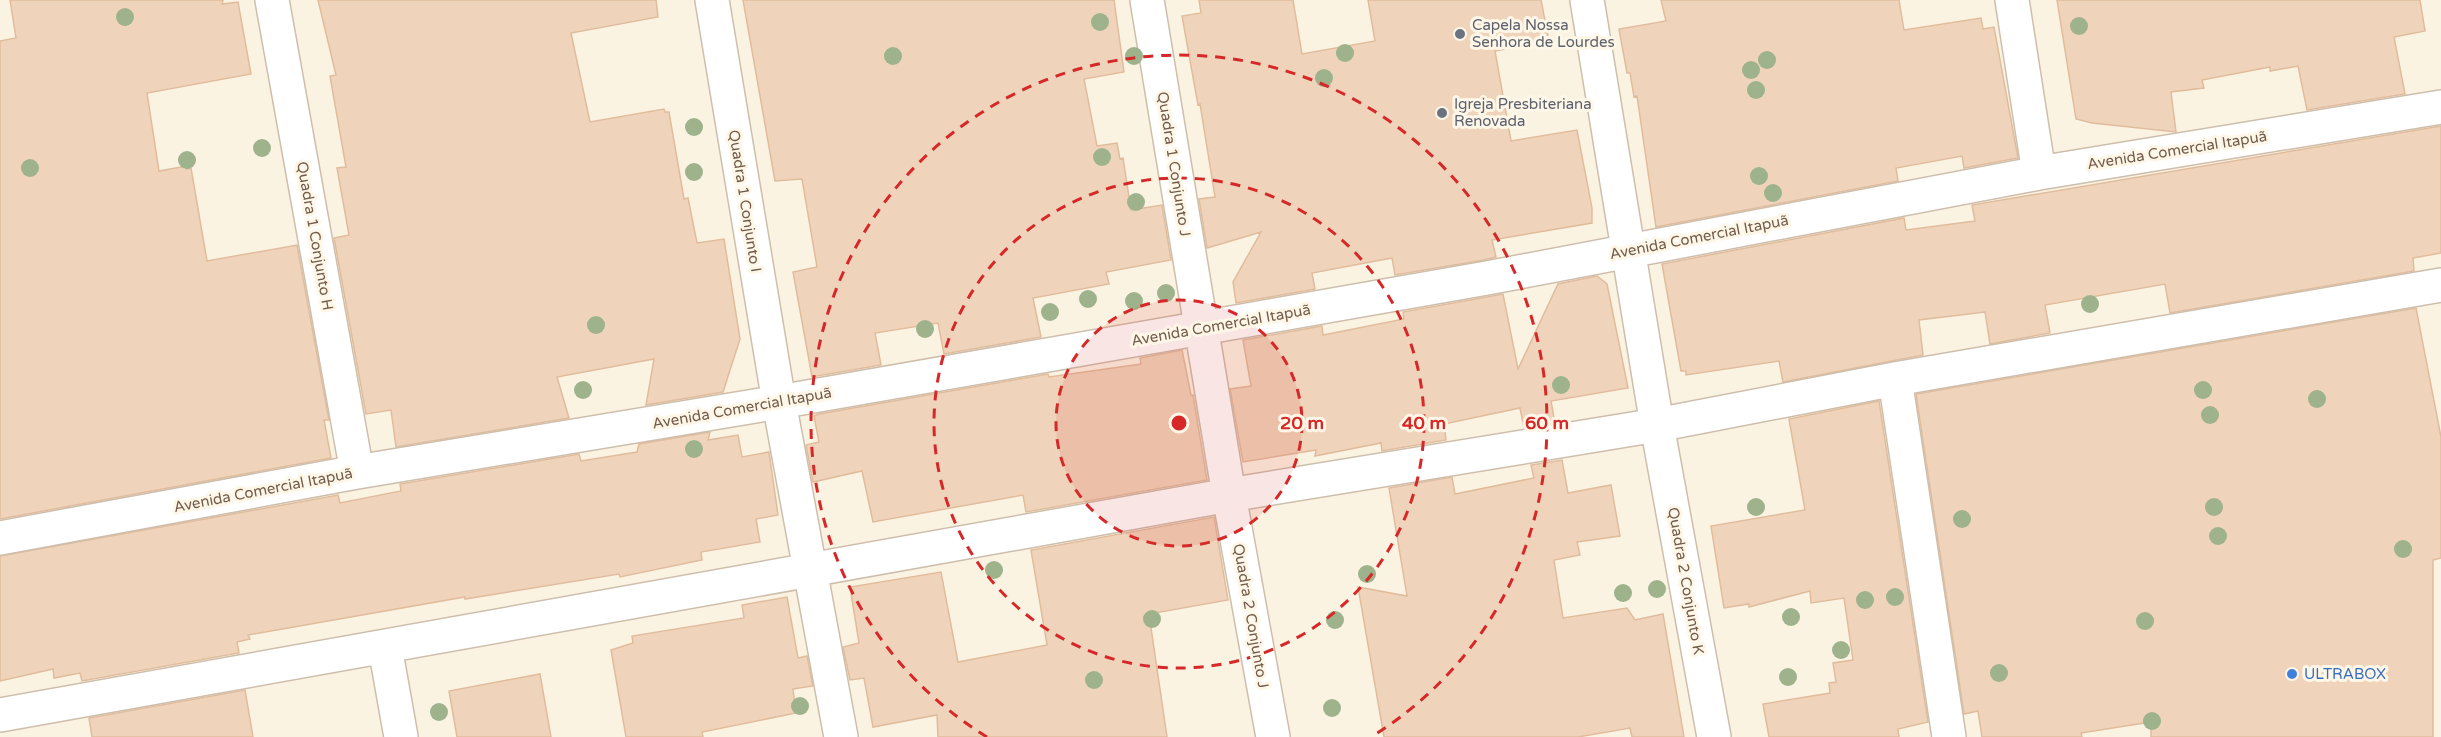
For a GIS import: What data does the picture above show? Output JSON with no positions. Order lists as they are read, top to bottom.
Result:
{
  "streets": {
    "street": [
      "Avenida Comercial Itapuã",
      "Quadra 1 Conjunto J",
      "Quadra 1 Conjunto I",
      "Quadra 1 Conjunto H",
      "Quadra 2 Conjunto K",
      "Quadra 2 Conjunto J"
    ]
  },
  "crossings": [
    ["Avenida Comercial Itapuã", "Quadra 1 Conjunto J"],
    ["Avenida Comercial Itapuã", "Quadra 1 Conjunto I"],
    ["Avenida Comercial Itapuã", "Quadra 1 Conjunto H"],
    ["Avenida Comercial Itapuã", "Quadra 2 Conjunto K"],
    ["Quadra 1 Conjunto J", "Quadra 2 Conjunto J"]
  ],
  "places": ["Capela Nossa Senhora de Lourdes", "Igreja Presbiteriana Renovada", "ULTRABOX"],
  "rings": ["20 m", "40 m", "60 m"]
}
